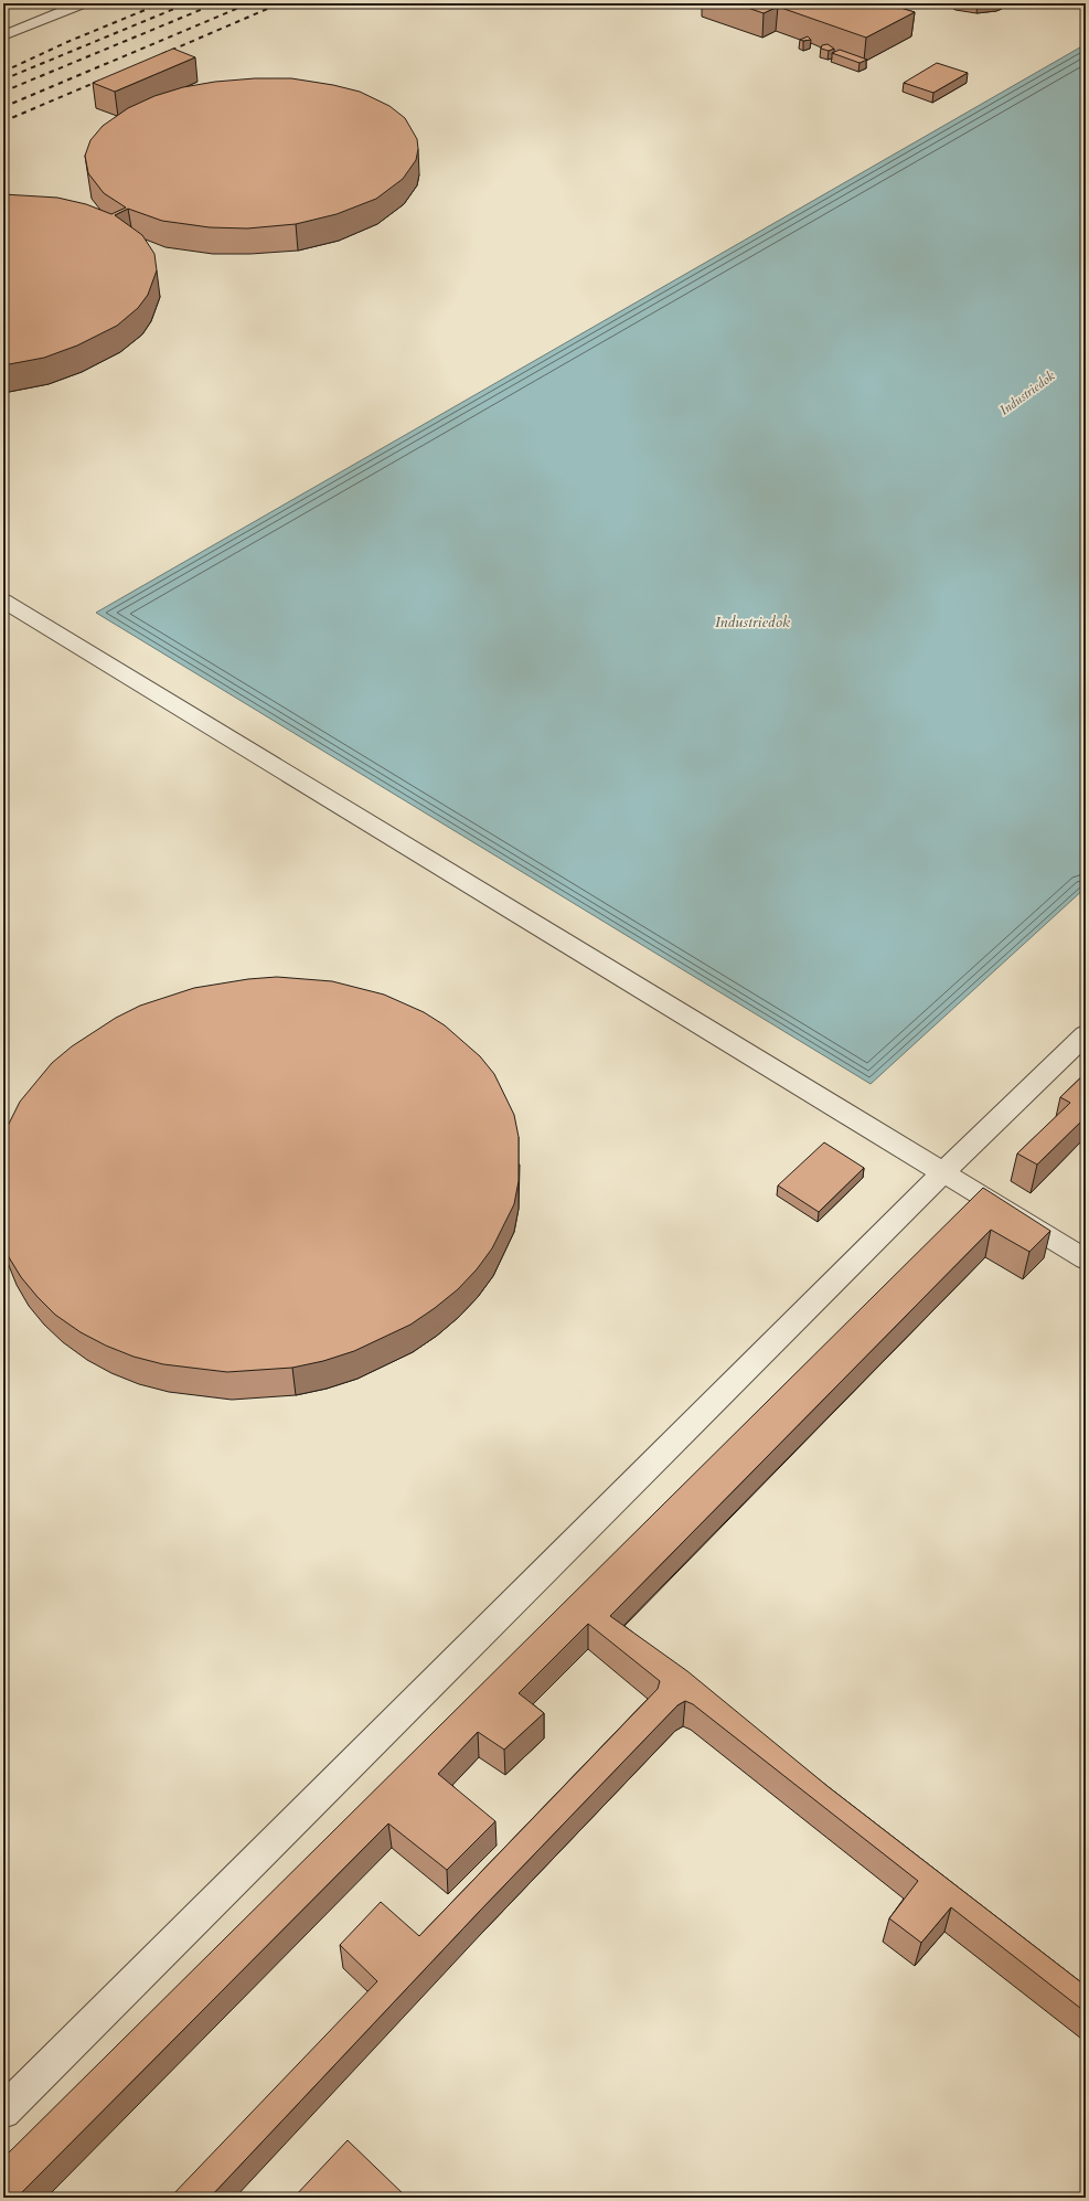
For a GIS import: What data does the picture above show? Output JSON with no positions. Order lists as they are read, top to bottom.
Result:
{
  "water": ["Industriedok"]
}
